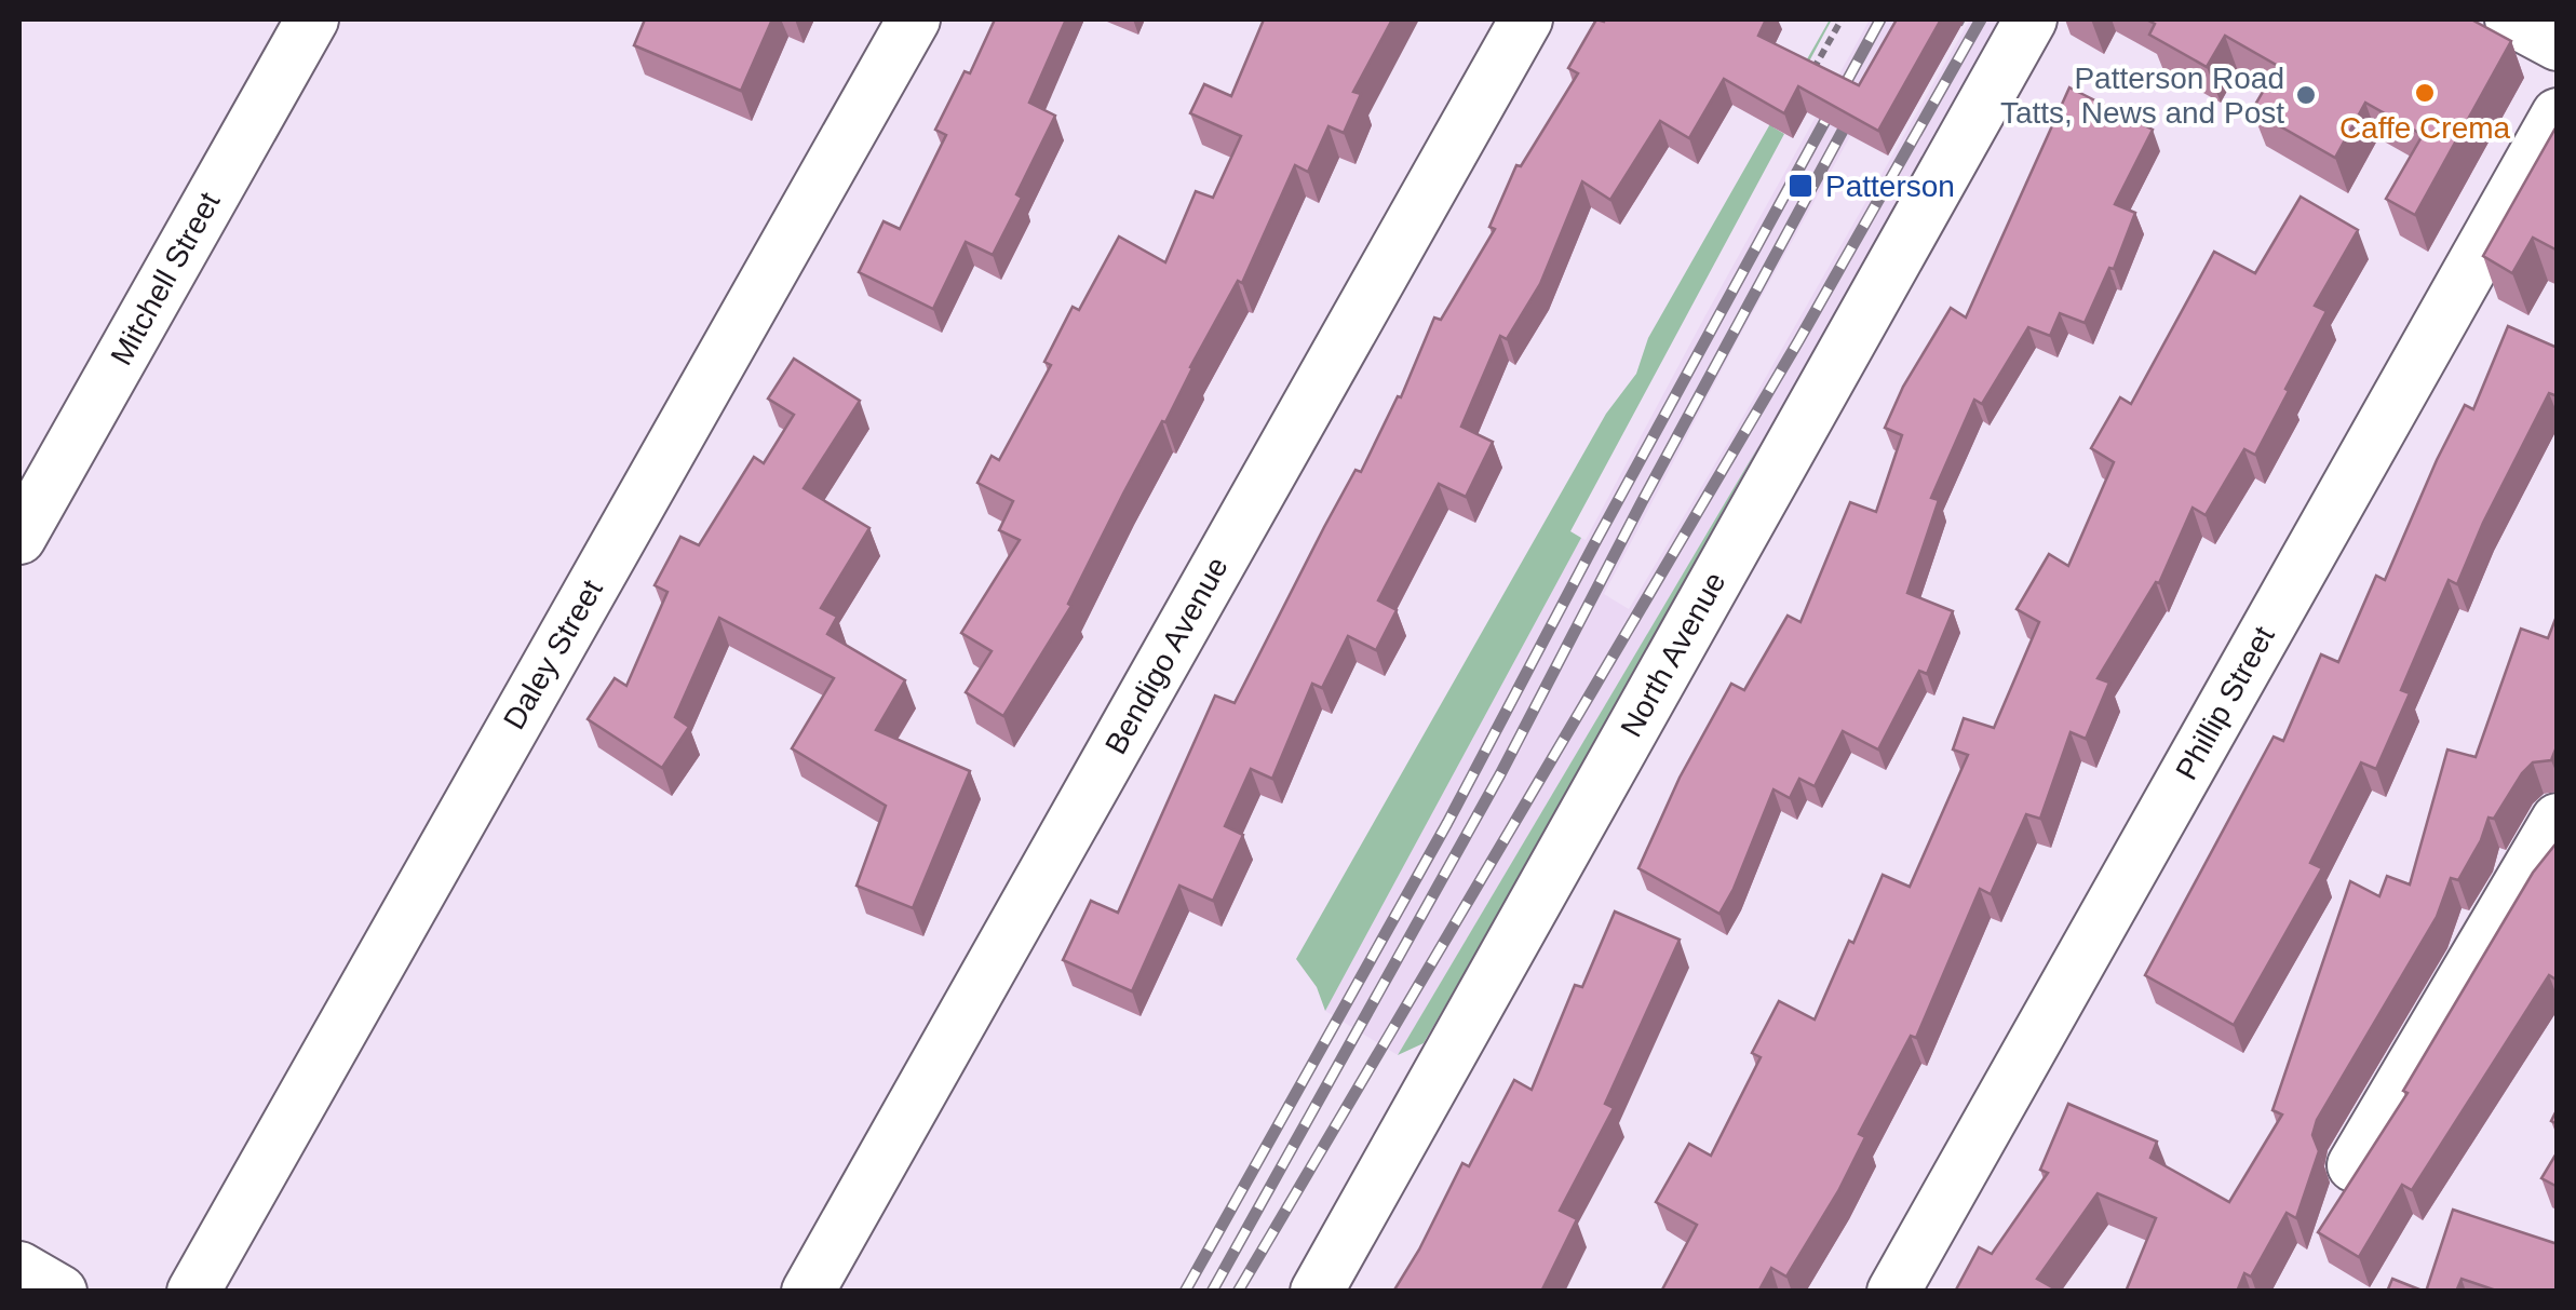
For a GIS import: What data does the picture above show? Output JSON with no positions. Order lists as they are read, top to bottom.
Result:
{
  "streets": {
    "street": [
      "Mitchell Street",
      "Daley Street",
      "North Avenue",
      "Bendigo Avenue",
      "Phillip Street"
    ]
  },
  "places": {
    "other": ["Caffe Crema", "Patterson Road Tatts, News and Post"],
    "transit": ["Patterson"]
  }
}
